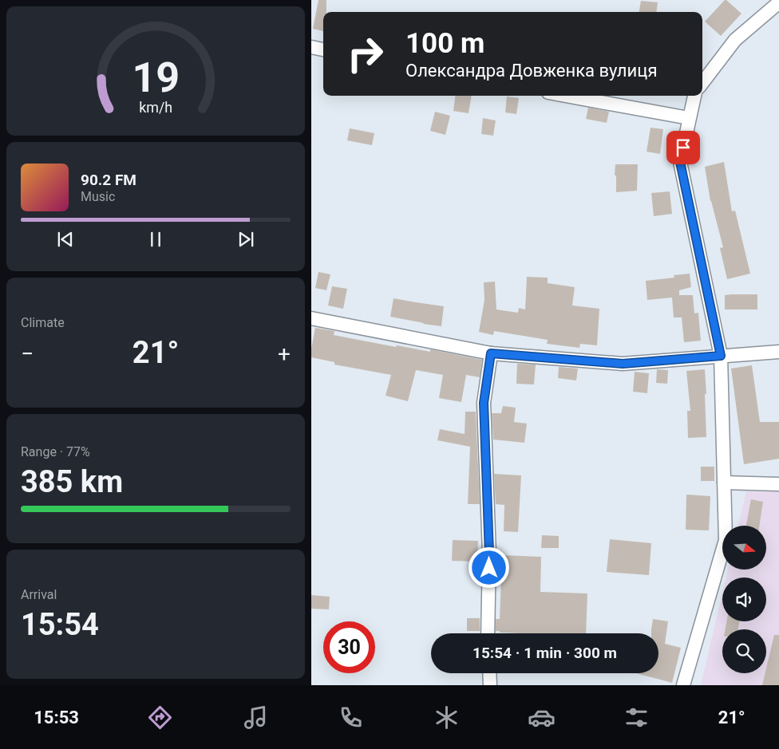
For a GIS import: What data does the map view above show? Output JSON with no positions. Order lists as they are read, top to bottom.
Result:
{
  "north": "right",
  "page": {
    "turn": ["100 m", "Олександра Довженка вулиця"],
    "song": ["90.2 FM", "Music"],
    "tile": [
      "Climate",
      ["Range · 77%", "385 km"],
      ["Arrival", "15:54"]
    ],
    "heat": ["−", "21°", "+"],
    "limit": "30",
    "trip": "15:54 · 1 min · 300 m",
    "tabs": ["15:53", "21°"],
    "gauge": ["19", "km/h"]
  }
}
